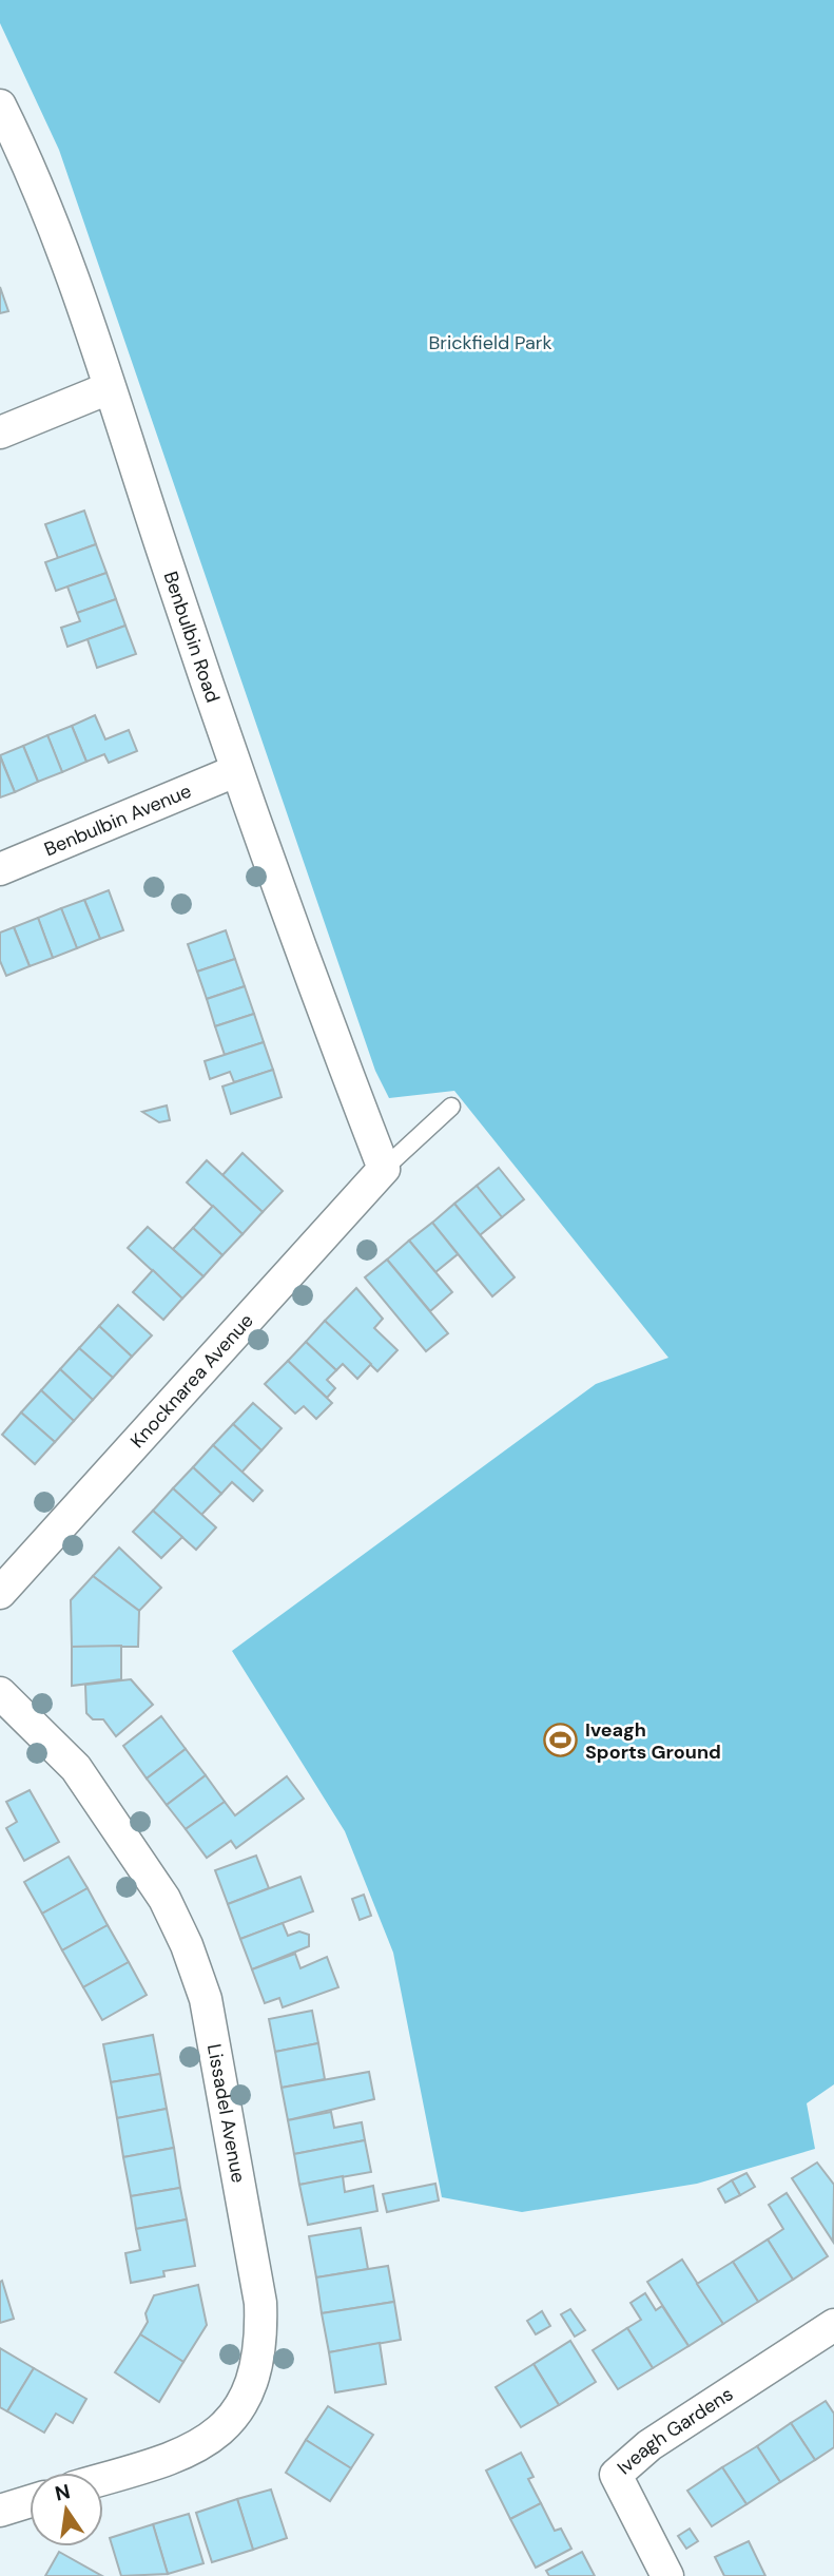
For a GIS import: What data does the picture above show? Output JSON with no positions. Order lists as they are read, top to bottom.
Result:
{
  "streets": {
    "street": [
      "Benbulbin Road",
      "Benbulbin Avenue",
      "Knocknarea Avenue",
      "Lissadel Avenue",
      "Iveagh Gardens"
    ]
  },
  "crossings": [
    ["Benbulbin Road", "Benbulbin Avenue"],
    ["Benbulbin Road", "Knocknarea Avenue"]
  ],
  "parks": ["Brickfield Park"],
  "places": {
    "sports": ["Iveagh Sports Ground"]
  },
  "north": "top"
}
